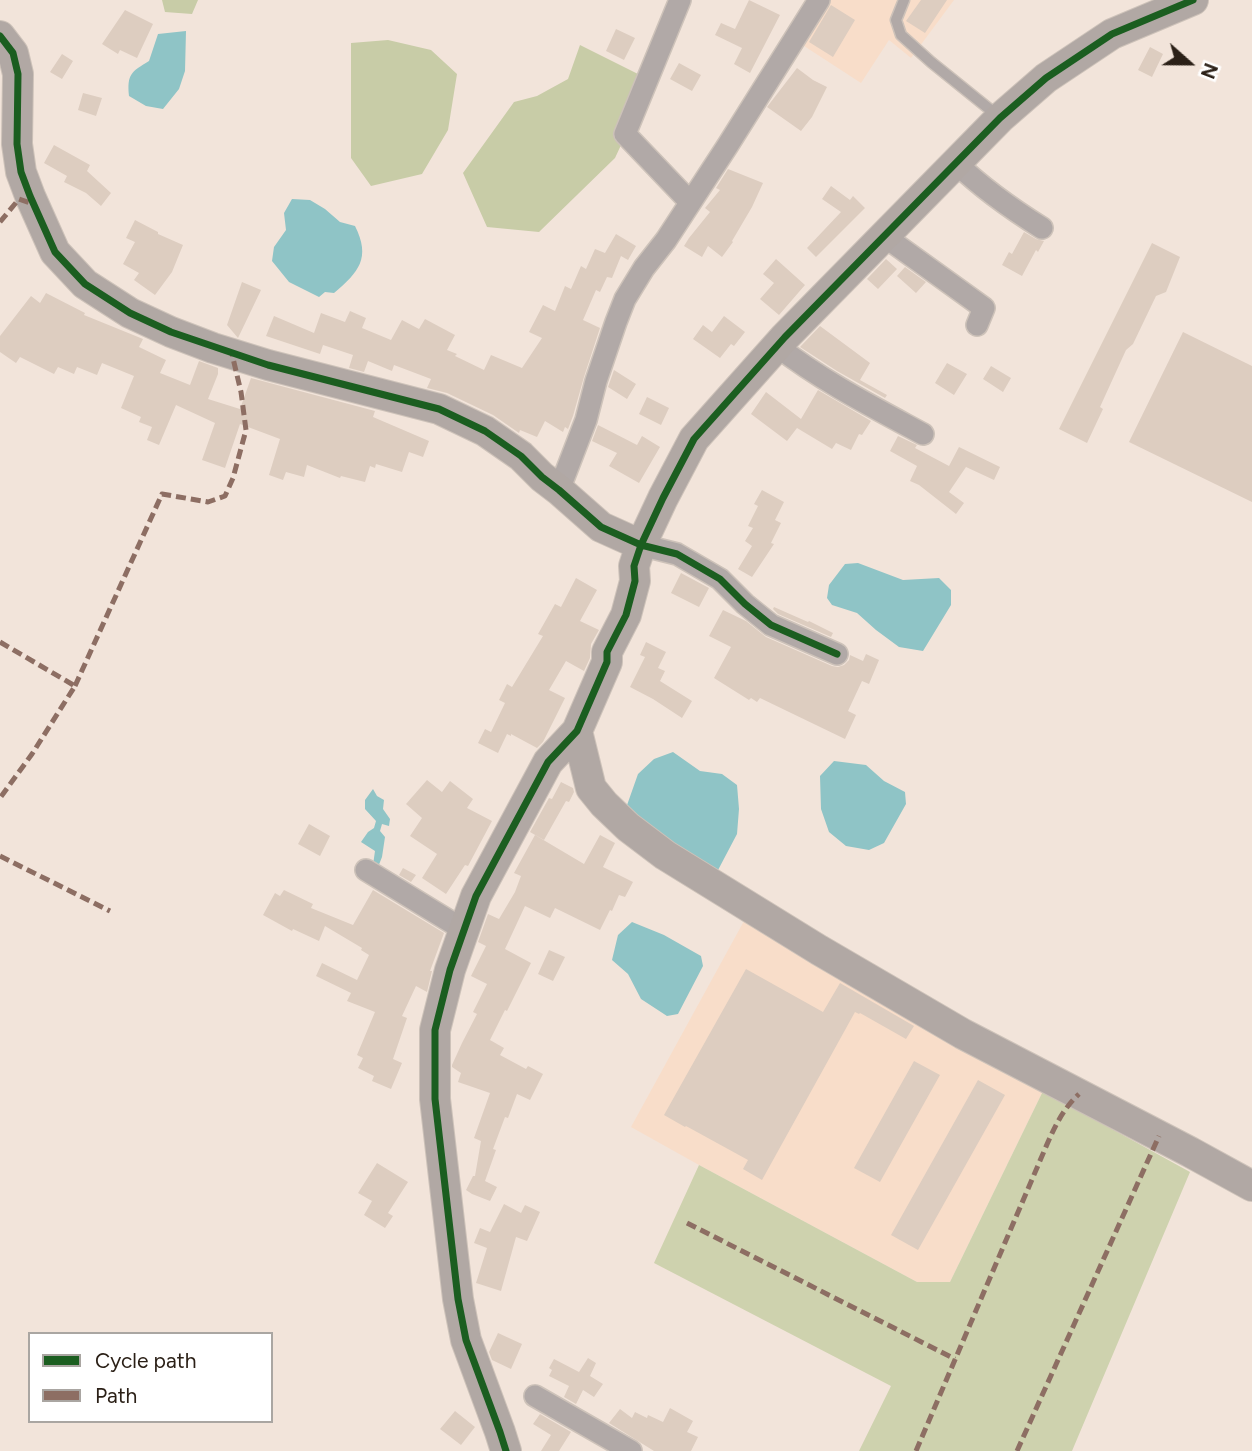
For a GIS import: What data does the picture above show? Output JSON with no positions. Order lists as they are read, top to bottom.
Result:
{
  "legend": ["Cycle path", "Path"],
  "north": "right"
}
